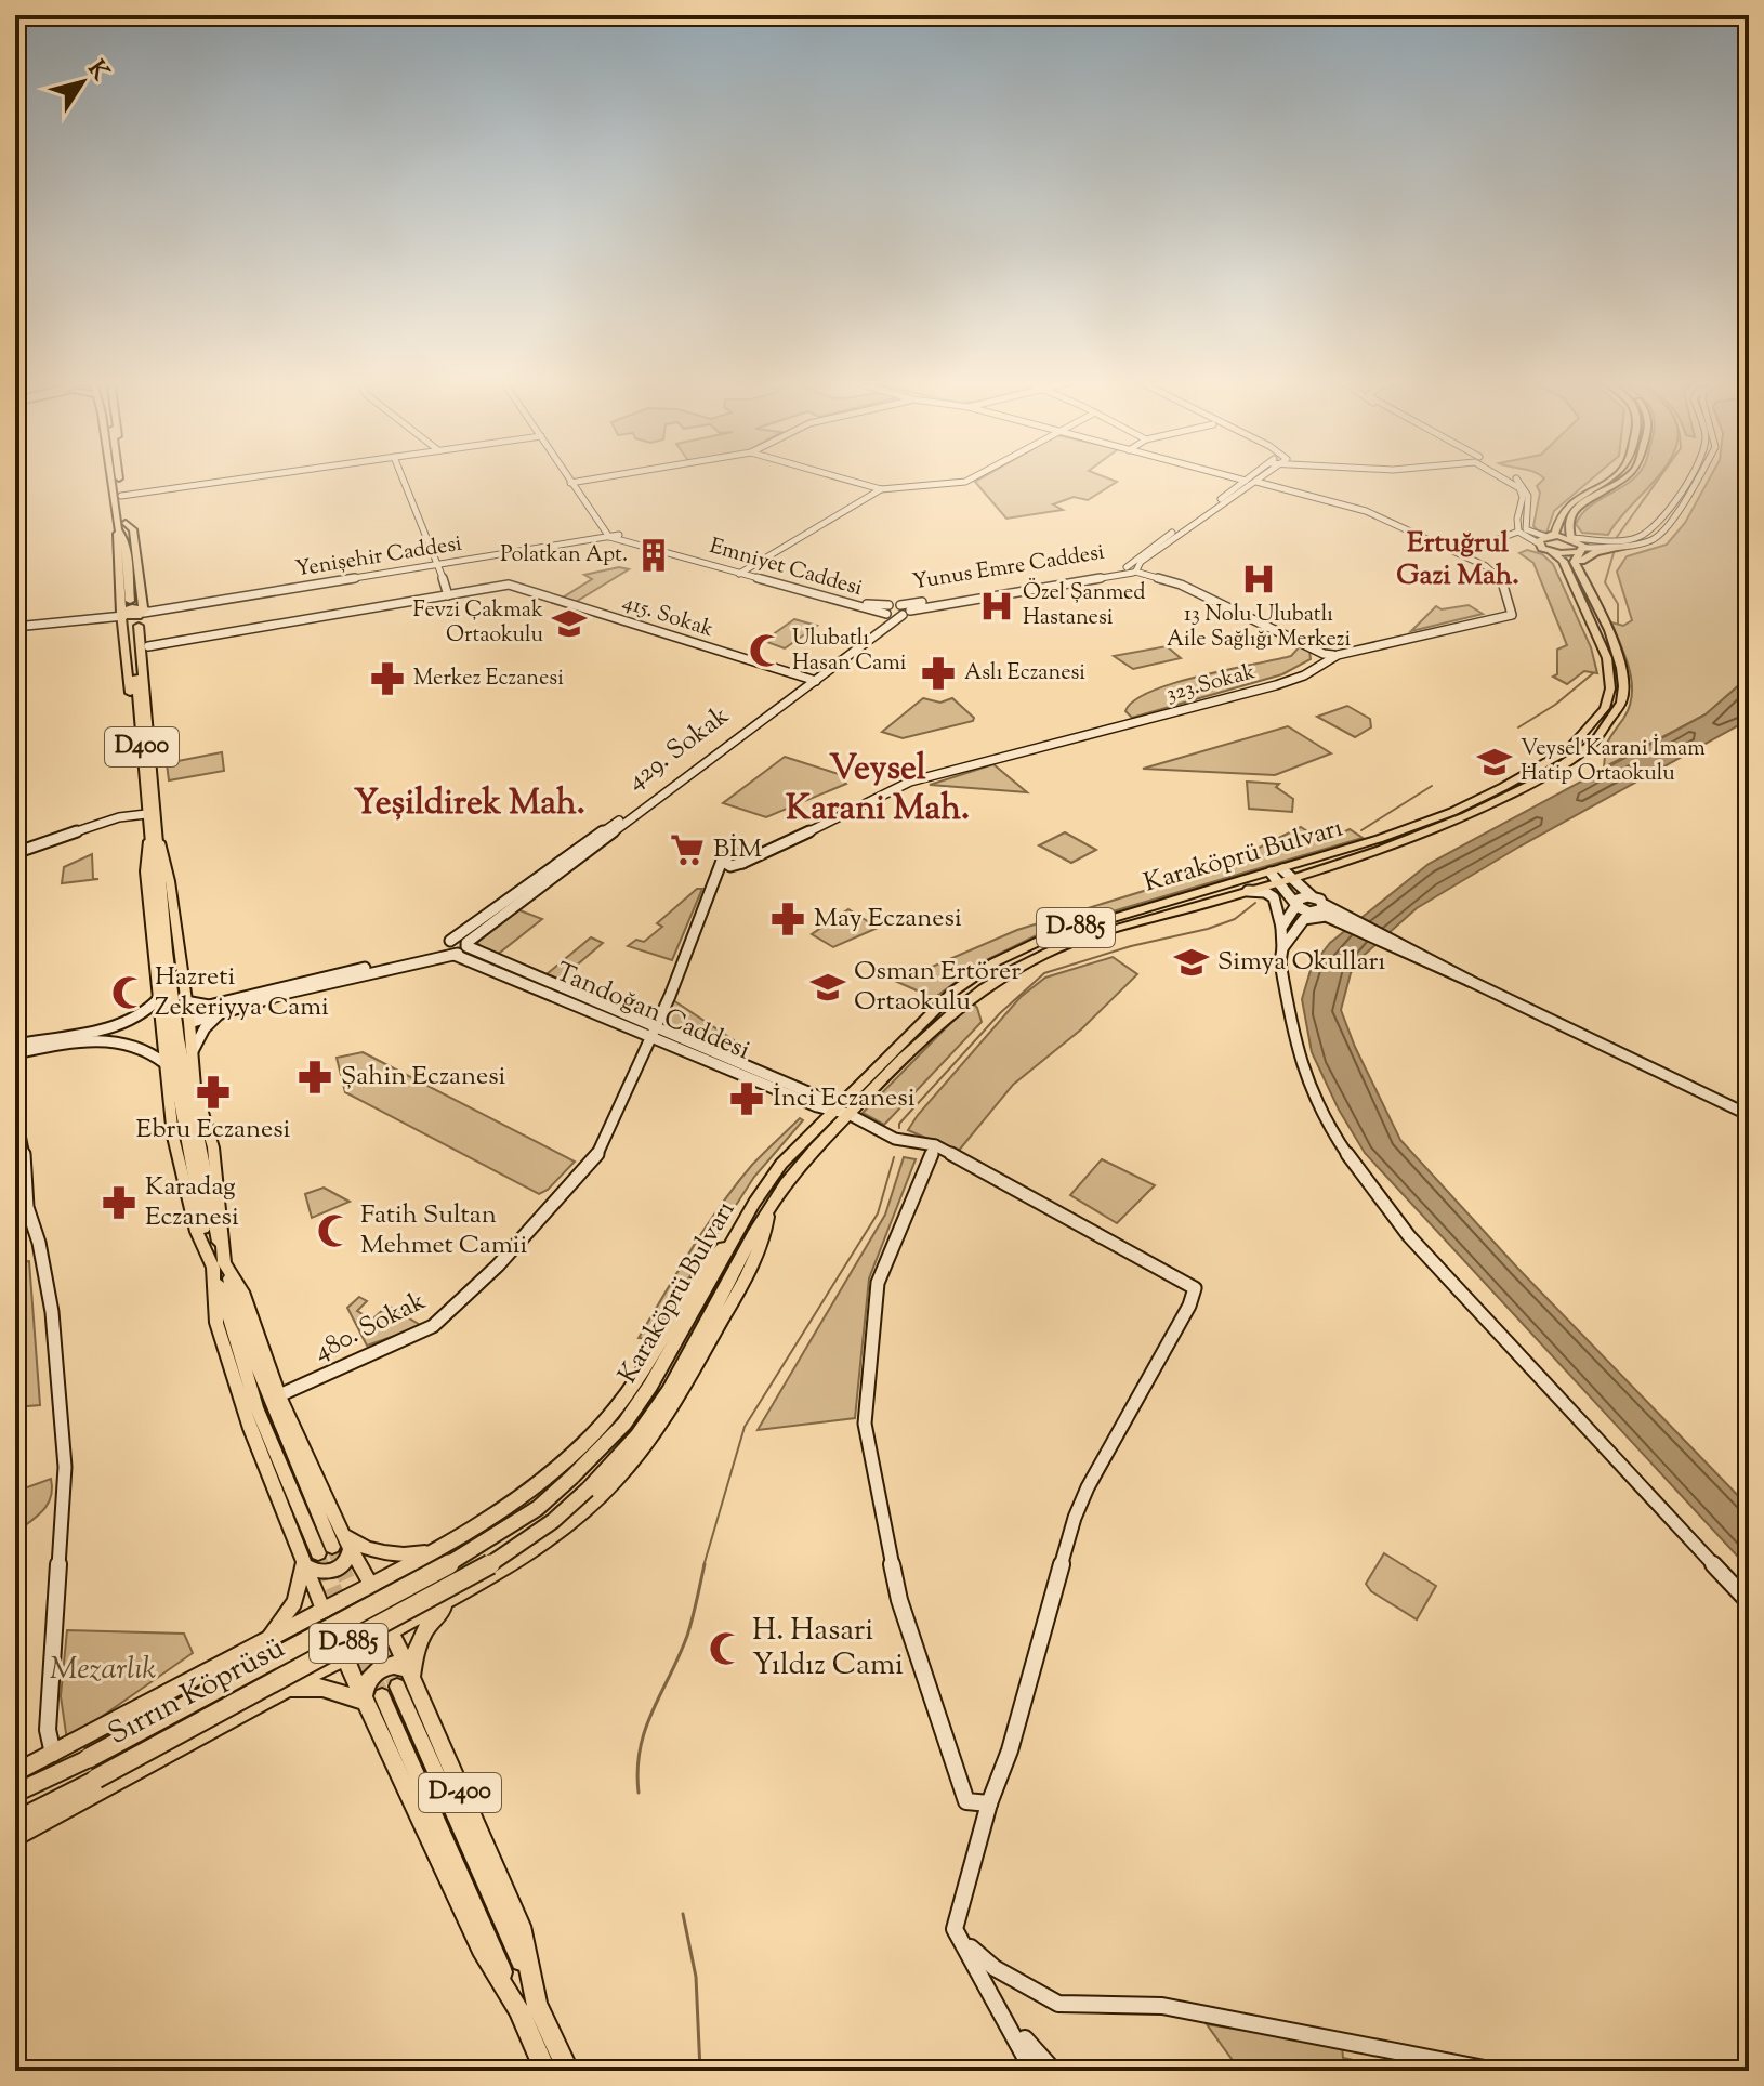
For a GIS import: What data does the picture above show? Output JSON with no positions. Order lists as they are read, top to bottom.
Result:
{
  "streets": {
    "highway": [
      "D400",
      "Karaköprü Bulvarı",
      "D-885",
      "Sırrın Köprüsü",
      "D-400"
    ],
    "main road": [
      "Yenişehir Caddesi",
      "Emniyet Caddesi",
      "Yunus Emre Caddesi",
      "415. Sokak",
      "323.Sokak",
      "429. Sokak",
      "Tandoğan Caddesi",
      "480. Sokak"
    ]
  },
  "crossings": [
    ["Yenişehir Caddesi", "Emniyet Caddesi"],
    ["Yenişehir Caddesi", "D400"],
    ["Emniyet Caddesi", "Yunus Emre Caddesi"],
    ["Yunus Emre Caddesi", "415. Sokak"],
    ["Yunus Emre Caddesi", "323.Sokak"],
    ["Yunus Emre Caddesi", "Tandoğan Caddesi"],
    ["323.Sokak", "480. Sokak"],
    ["429. Sokak", "Tandoğan Caddesi"],
    ["Karaköprü Bulvarı", "Tandoğan Caddesi"],
    ["Karaköprü Bulvarı", "Sırrın Köprüsü"],
    ["Tandoğan Caddesi", "480. Sokak"]
  ],
  "districts": ["Ertuğrul Gazi Mah.", "Veysel Karani Mah.", "Yeşildirek Mah."],
  "parks": ["Mezarlık"],
  "places": {
    "building": ["Polatkan Apt."],
    "hospital": ["13 Nolu Ulubatlı Aile Sağlığı Merkezi", "Özel Şanmed Hastanesi"],
    "school or university": [
      "Fevzi Çakmak Ortaokulu",
      "Veysel Karani İmam Hatip Ortaokulu",
      "Simya Okulları",
      "Osman Ertörer Ortaokulu"
    ],
    "mosque": [
      "Ulubatlı Hasan Cami",
      "Hazreti Zekeriyya Cami",
      "Fatih Sultan Mehmet Camii",
      "H. Hasari Yıldız Cami"
    ],
    "pharmacy": [
      "Aslı Eczanesi",
      "Merkez Eczanesi",
      "May Eczanesi",
      "Şahin Eczanesi",
      "Ebru Eczanesi",
      "İnci Eczanesi",
      "Karadag Eczanesi"
    ],
    "supermarket": ["BİM"]
  },
  "north": "top right"
}
